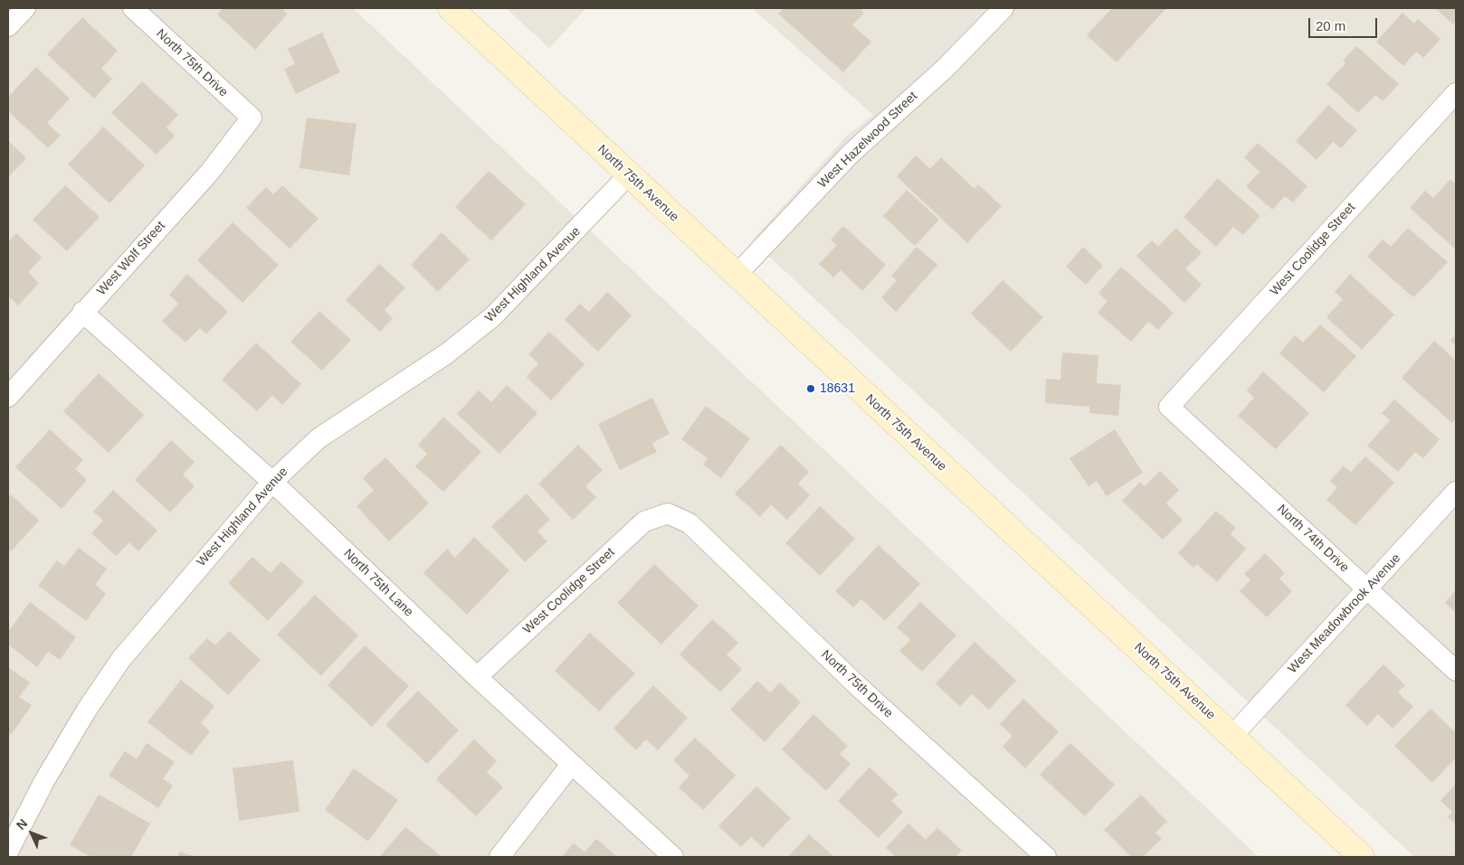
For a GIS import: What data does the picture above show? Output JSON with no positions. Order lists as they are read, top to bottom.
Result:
{
  "streets": {
    "main road": ["North 75th Avenue"],
    "street": [
      "North 75th Drive",
      "West Hazelwood Street",
      "West Coolidge Street",
      "West Wolf Street",
      "West Highland Avenue",
      "North 74th Drive",
      "North 75th Lane",
      "West Meadowbrook Avenue"
    ]
  },
  "crossings": [
    ["North 75th Drive", "West Coolidge Street"],
    ["North 75th Drive", "West Wolf Street"],
    ["West Hazelwood Street", "North 75th Avenue"],
    ["North 75th Avenue", "West Highland Avenue"],
    ["North 75th Avenue", "West Meadowbrook Avenue"],
    ["West Coolidge Street", "North 74th Drive"],
    ["West Coolidge Street", "North 75th Lane"],
    ["West Wolf Street", "North 75th Lane"],
    ["West Highland Avenue", "North 75th Lane"],
    ["North 74th Drive", "West Meadowbrook Avenue"]
  ],
  "places": ["18631"],
  "scale_bar": "20 m",
  "north": "top left"
}
